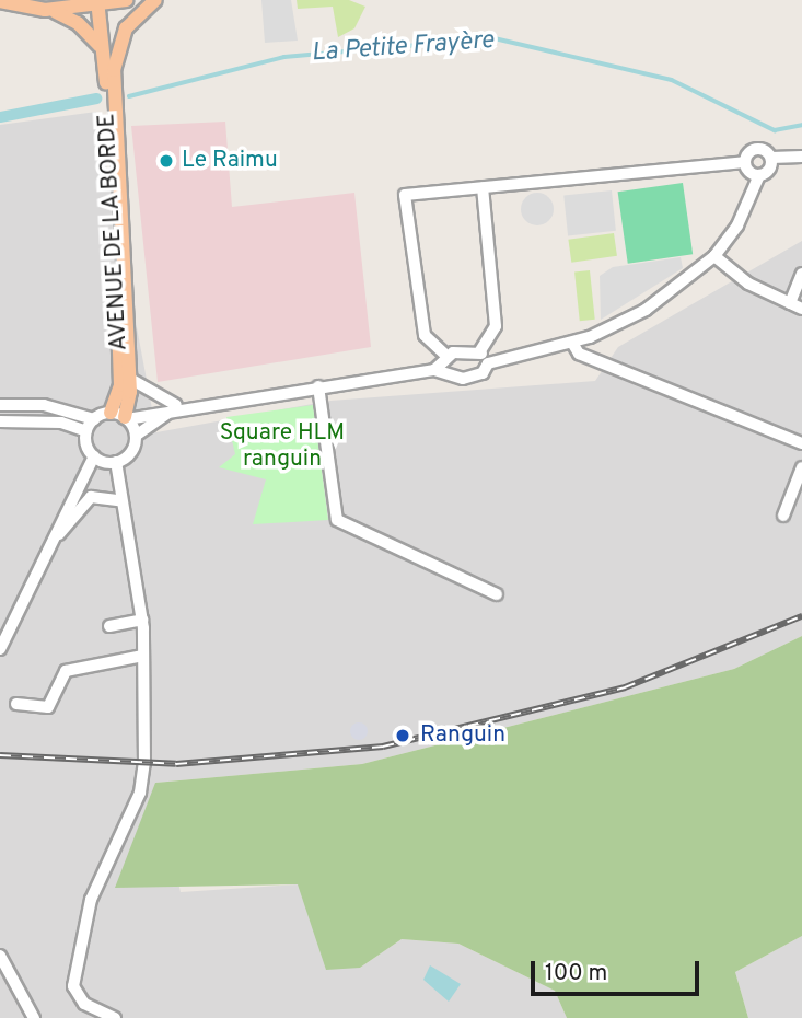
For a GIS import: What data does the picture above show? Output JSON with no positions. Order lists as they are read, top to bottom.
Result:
{
  "streets": {
    "main road": ["AVENUE DE LA BORDE"]
  },
  "water": ["La Petite Frayère"],
  "parks": ["Square HLM ranguin"],
  "places": ["Le Raimu", "Ranguin"],
  "scale_bar": "100 m"
}
